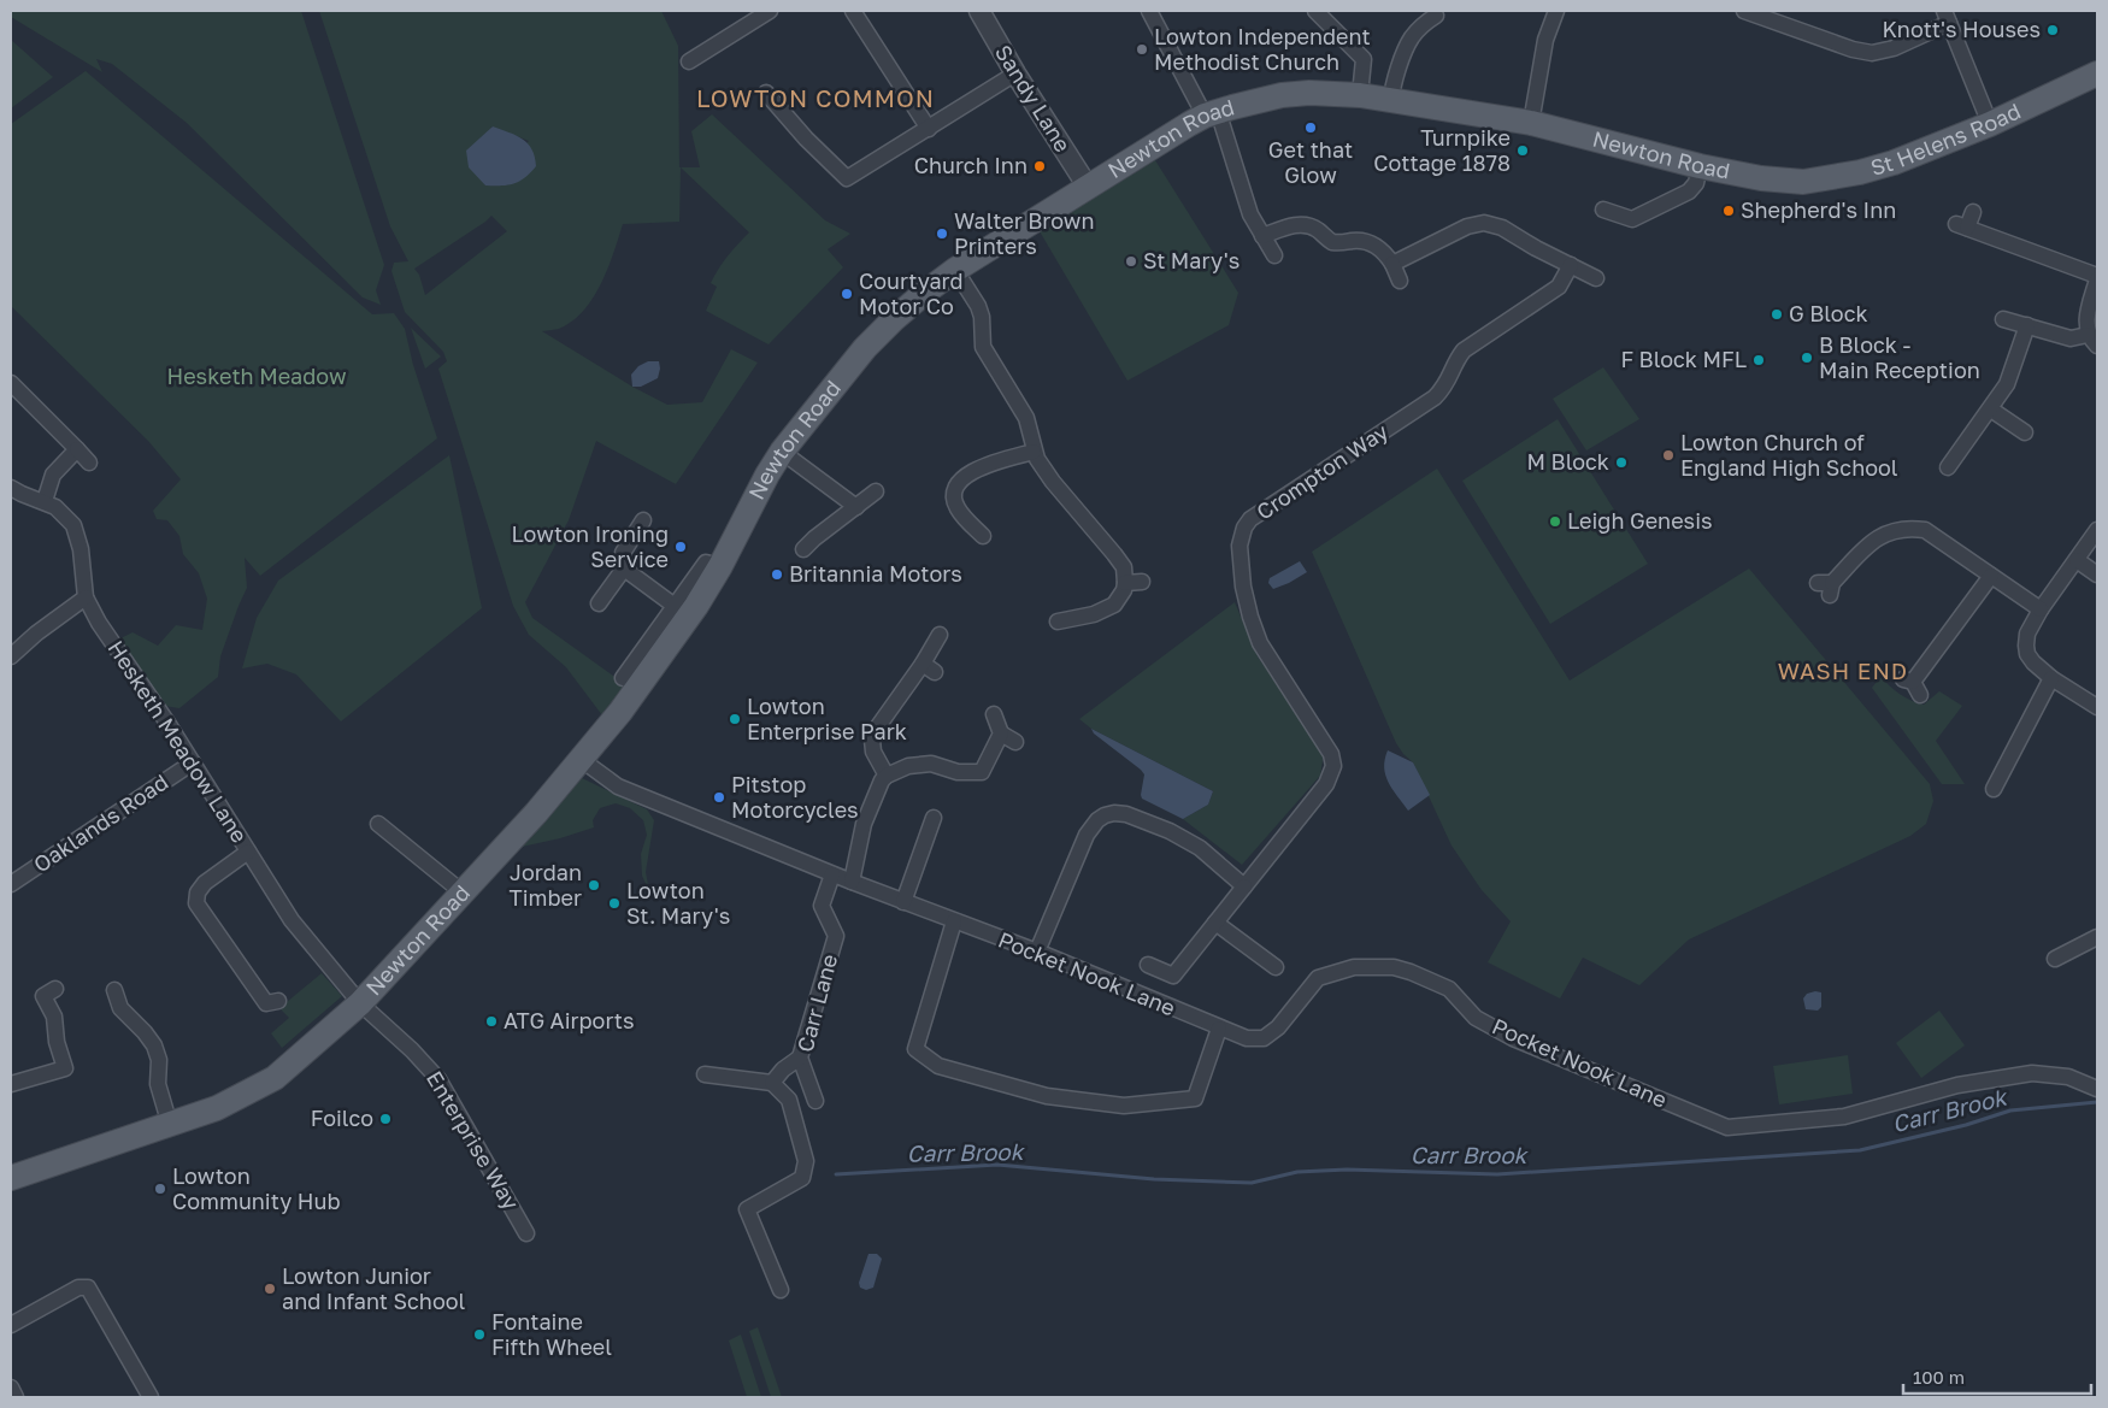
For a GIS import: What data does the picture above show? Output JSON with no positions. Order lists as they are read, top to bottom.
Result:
{
  "streets": {
    "main road": ["St Helens Road", "Newton Road"],
    "street": [
      "Sandy Lane",
      "Crompton Way",
      "Hesketh Meadow Lane",
      "Oaklands Road",
      "Pocket Nook Lane",
      "Carr Lane",
      "Enterprise Way"
    ]
  },
  "crossings": [
    ["Sandy Lane", "Newton Road"],
    ["St Helens Road", "Newton Road"],
    ["Newton Road", "Hesketh Meadow Lane"],
    ["Newton Road", "Pocket Nook Lane"],
    ["Newton Road", "Enterprise Way"],
    ["Hesketh Meadow Lane", "Oaklands Road"],
    ["Hesketh Meadow Lane", "Enterprise Way"],
    ["Pocket Nook Lane", "Carr Lane"]
  ],
  "districts": ["LOWTON COMMON", "WASH END"],
  "water": ["Carr Brook"],
  "parks": ["Hesketh Meadow"],
  "places": [
    "Knott's Houses",
    "Lowton Independent Methodist Church",
    "Get that Glow",
    "Turnpike Cottage 1878",
    "Church Inn",
    "Shepherd's Inn",
    "Walter Brown Printers",
    "St Mary's",
    "Courtyard Motor Co",
    "G Block",
    "B Block - Main Reception",
    "F Block MFL",
    "Lowton Church of England High School",
    "M Block",
    "Leigh Genesis",
    "Lowton Ironing Service",
    "Britannia Motors",
    "Lowton Enterprise Park",
    "Pitstop Motorcycles",
    "Jordan Timber",
    "Lowton St. Mary's",
    "ATG Airports",
    "Foilco",
    "Lowton Community Hub",
    "Lowton Junior and Infant School",
    "Fontaine Fifth Wheel"
  ],
  "scale_bar": "100 m"
}
